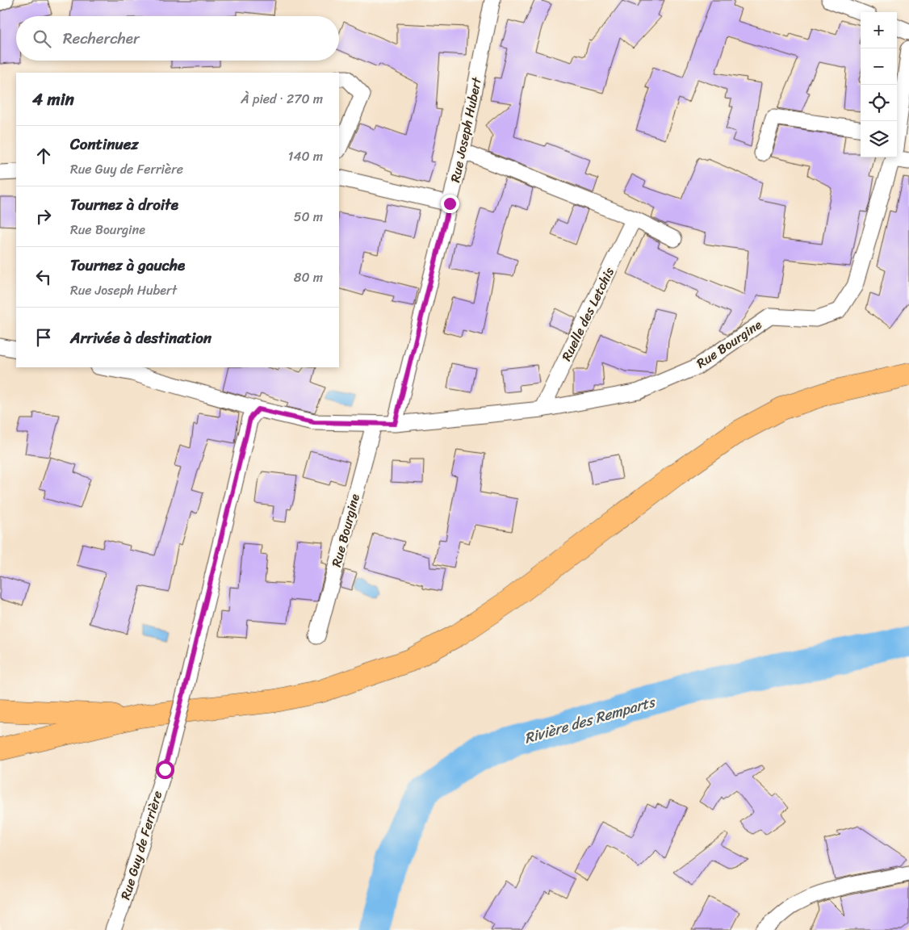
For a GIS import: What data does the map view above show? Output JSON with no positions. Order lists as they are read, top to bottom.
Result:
{
  "streets": {
    "street": [
      "Rue Joseph Hubert",
      "Ruelle des Letchis",
      "Rue Bourgine",
      "Rue Guy de Ferrière"
    ]
  },
  "crossings": [
    ["Rue Joseph Hubert", "Rue Bourgine"],
    ["Ruelle des Letchis", "Rue Bourgine"],
    ["Rue Bourgine", "Rue Guy de Ferrière"]
  ],
  "water": ["Rivière des Remparts"],
  "page": {
    "map_buttons": ["+", "−"],
    "search": "Rechercher",
    "heading": ["4 min", "À pied · 270 m"],
    "list": [
      ["Continuez", "Rue Guy de Ferrière", "140 m"],
      ["Tournez à droite", "Rue Bourgine", "50 m"],
      ["Tournez à gauche", "Rue Joseph Hubert", "80 m"],
      "Arrivée à destination"
    ]
  }
}
